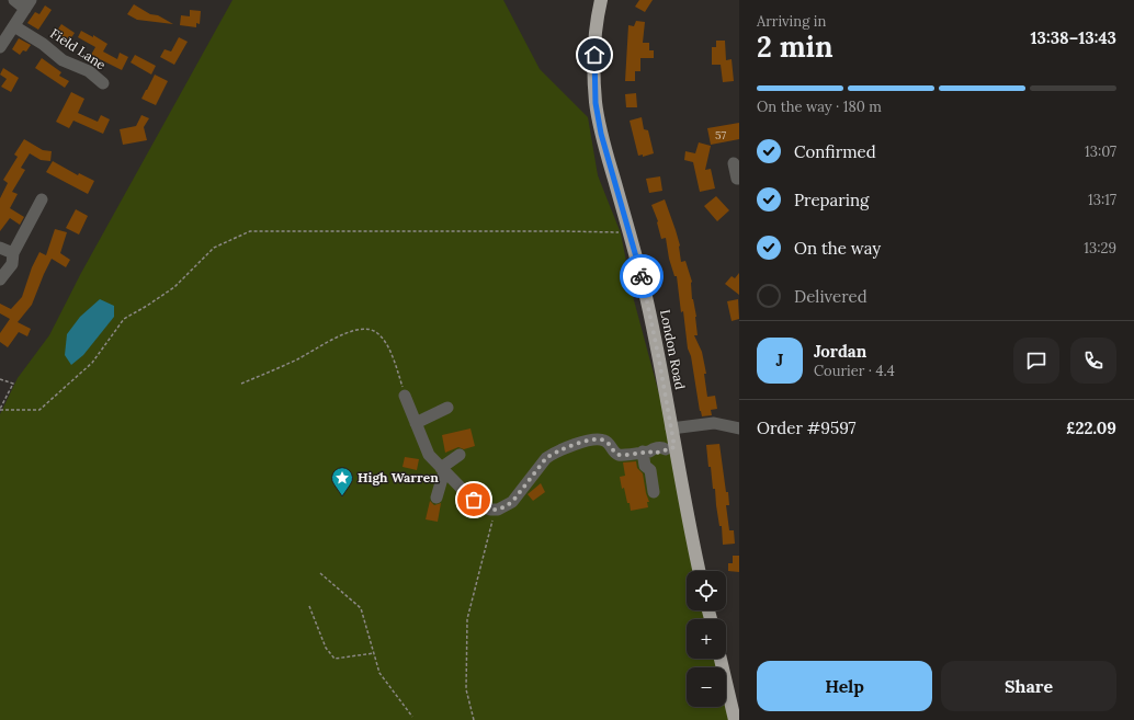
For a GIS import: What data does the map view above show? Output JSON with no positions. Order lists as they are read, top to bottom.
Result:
{
  "streets": {
    "highway": ["London Road"],
    "street": ["Field Lane"]
  },
  "places": {
    "place": ["High Warren"]
  },
  "house_numbers": ["57"],
  "page": {
    "heading": ["2 min", "Arriving in", "13:38–13:43"],
    "panel": [
      "Jordan",
      "Courier · 4.4",
      "Order #9597",
      "£22.09"
    ],
    "bar": "On the way · 180 m",
    "list": [
      ["Confirmed", "13:07"],
      ["Preparing", "13:17"],
      ["On the way", "13:29"],
      "Delivered"
    ],
    "round": "J",
    "map_buttons": ["+", "−"],
    "buttons": ["Help", "Share"]
  }
}
